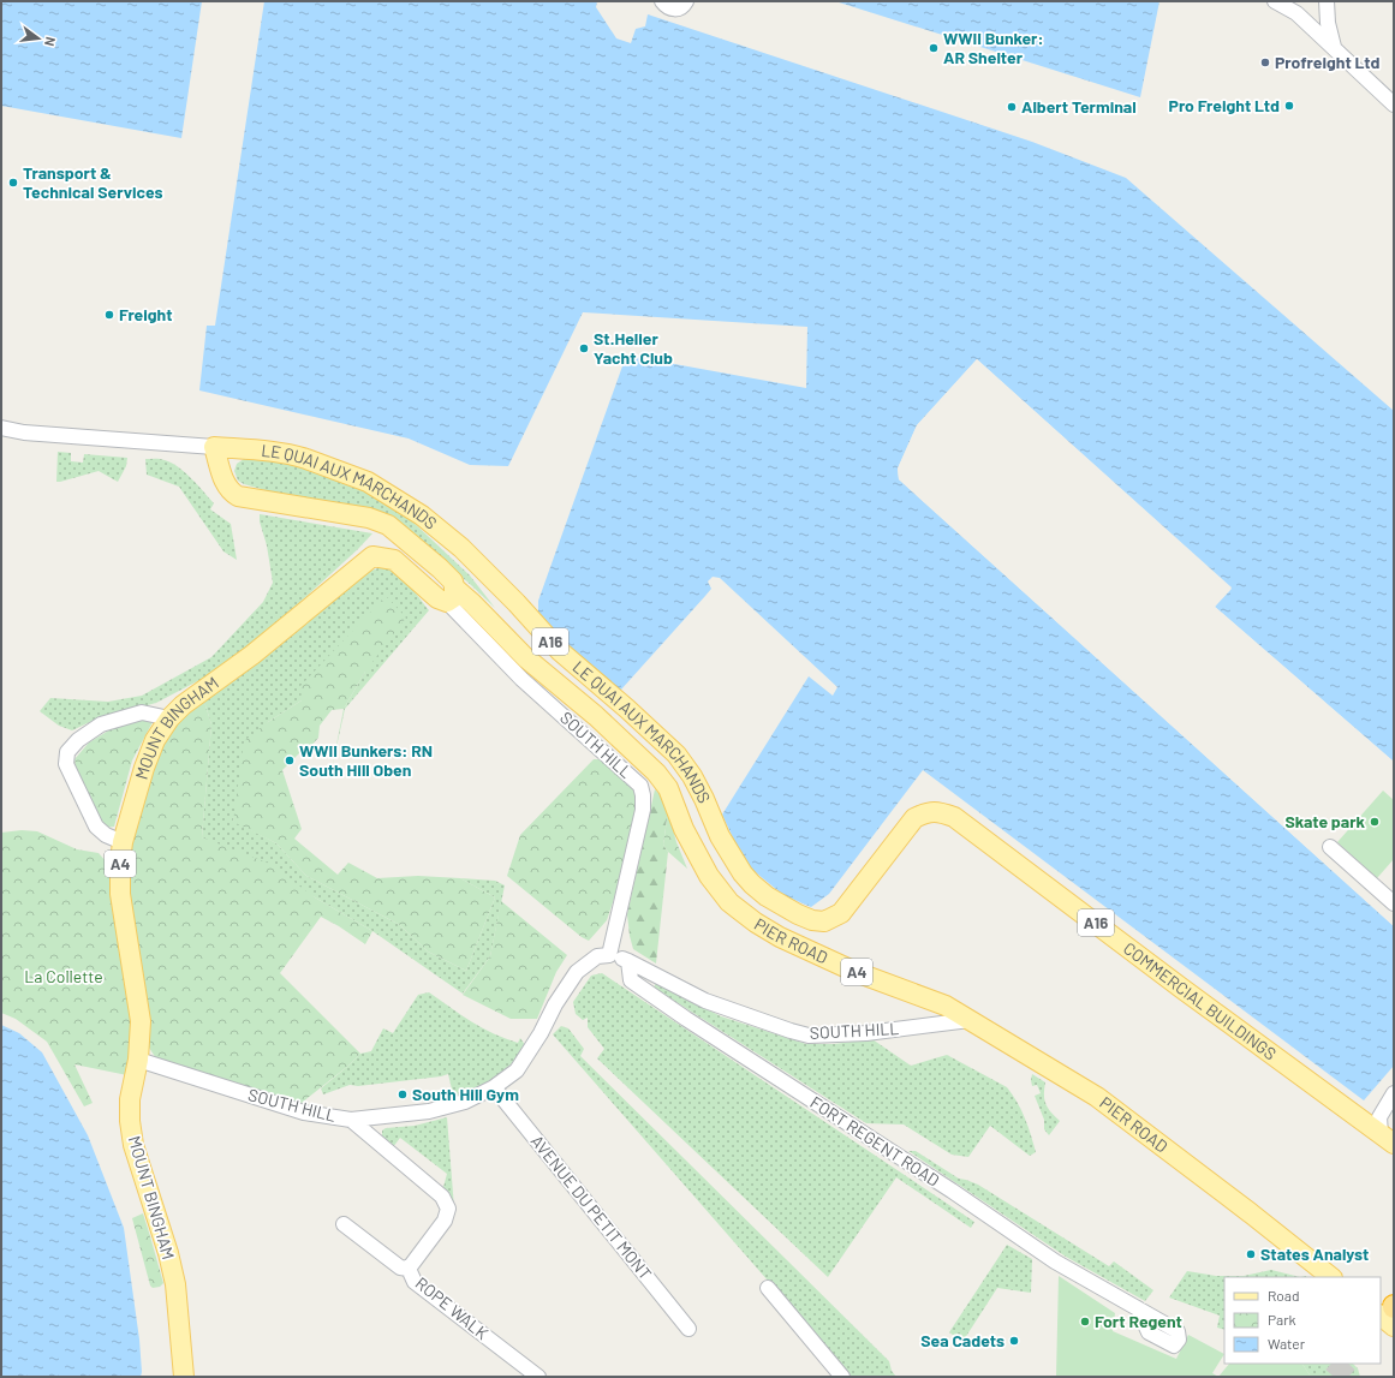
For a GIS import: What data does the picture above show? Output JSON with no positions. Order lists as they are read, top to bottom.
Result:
{
  "streets": {
    "main road": [
      "LE QUAI AUX MARCHANDS",
      "A16",
      "MOUNT BINGHAM",
      "A4",
      "PIER ROAD",
      "COMMERCIAL BUILDINGS"
    ],
    "street": [
      "SOUTH HILL",
      "FORT REGENT ROAD",
      "AVENUE DU PETIT MONT",
      "ROPE WALK"
    ]
  },
  "crossings": [
    ["LE QUAI AUX MARCHANDS", "COMMERCIAL BUILDINGS"],
    ["MOUNT BINGHAM", "SOUTH HILL"],
    ["MOUNT BINGHAM", "PIER ROAD"],
    ["SOUTH HILL", "PIER ROAD"],
    ["SOUTH HILL", "FORT REGENT ROAD"],
    ["SOUTH HILL", "AVENUE DU PETIT MONT"]
  ],
  "parks": ["La Collette"],
  "places": [
    "WWII Bunker: AR Shelter",
    "Profreight Ltd",
    "Pro Freight Ltd",
    "Albert Terminal",
    "Transport & Technical Services",
    "Freight",
    "St.Helier Yacht Club",
    "WWII Bunkers: RN South Hill Oben",
    "Skate park",
    "South Hill Gym",
    "States Analyst",
    "Fort Regent",
    "Sea Cadets"
  ],
  "legend": ["Road", "Park", "Water"],
  "north": "right"
}
